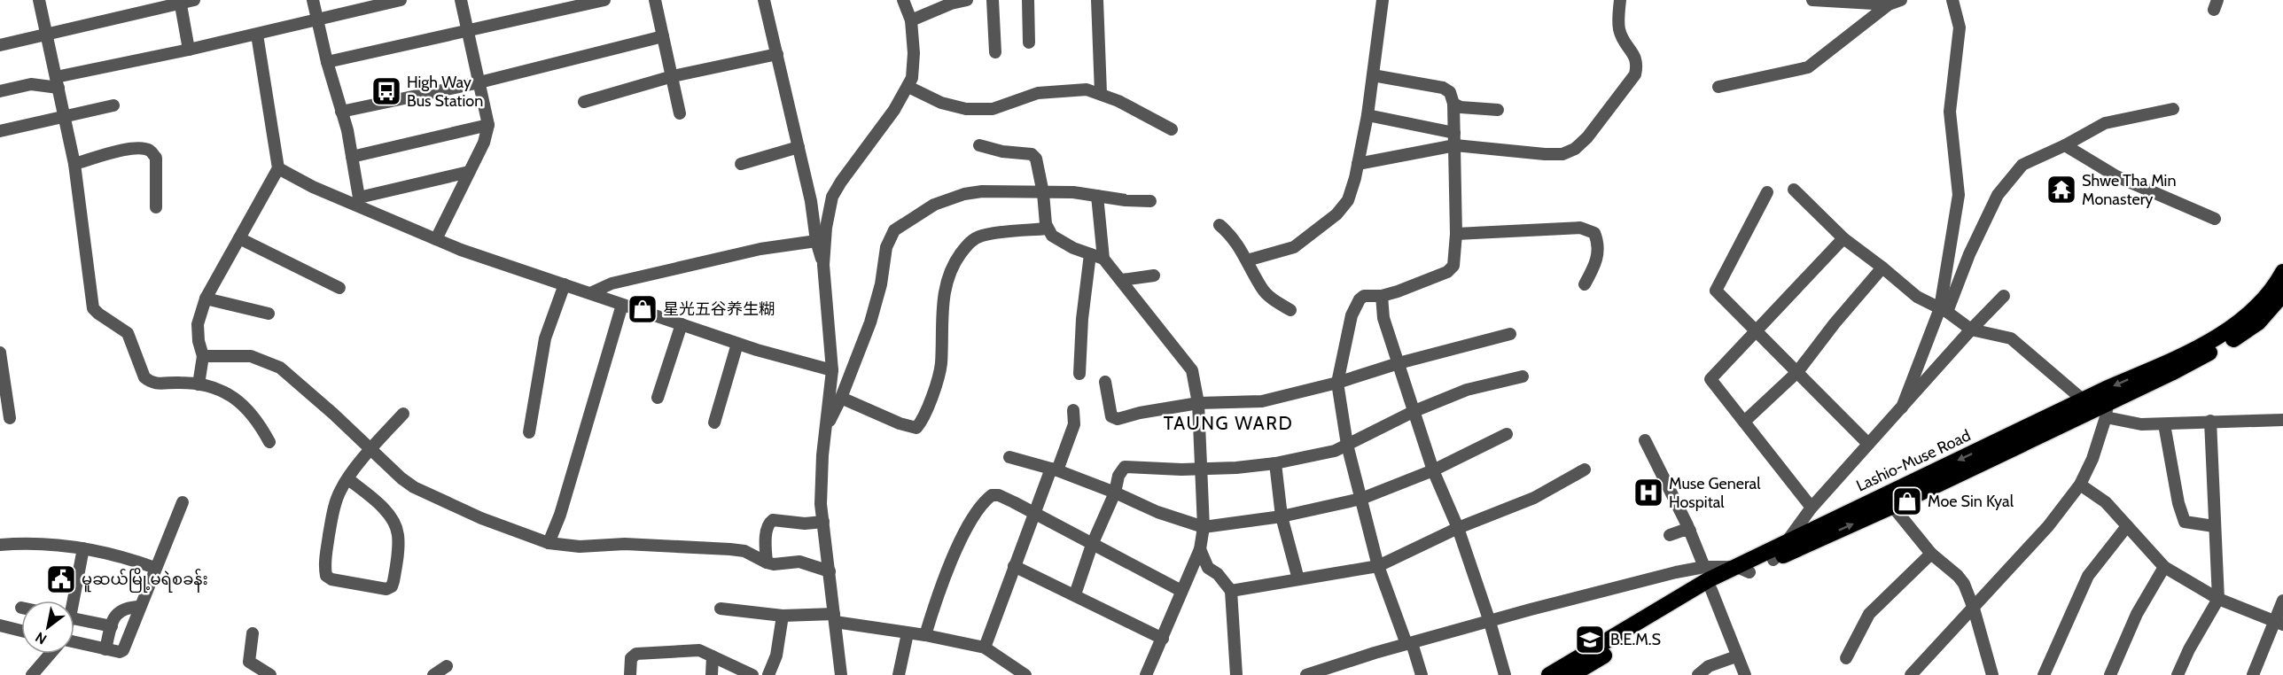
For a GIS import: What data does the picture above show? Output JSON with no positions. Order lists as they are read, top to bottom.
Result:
{
  "streets": {
    "highway": ["Lashio-Muse Road"]
  },
  "districts": ["TAUNG WARD"],
  "places": {
    "bus stop": ["High Way Bus Station"],
    "temple": ["Shwe Tha Min Monastery"],
    "shop": ["星光五谷养生糊", "Moe Sin Kyal"],
    "hospital": ["Muse General Hospital"],
    "public building": ["မူဆယ်မြို့မရဲစခန်း"],
    "school or university": ["B.E.M.S"]
  },
  "north": "bottom left"
}
